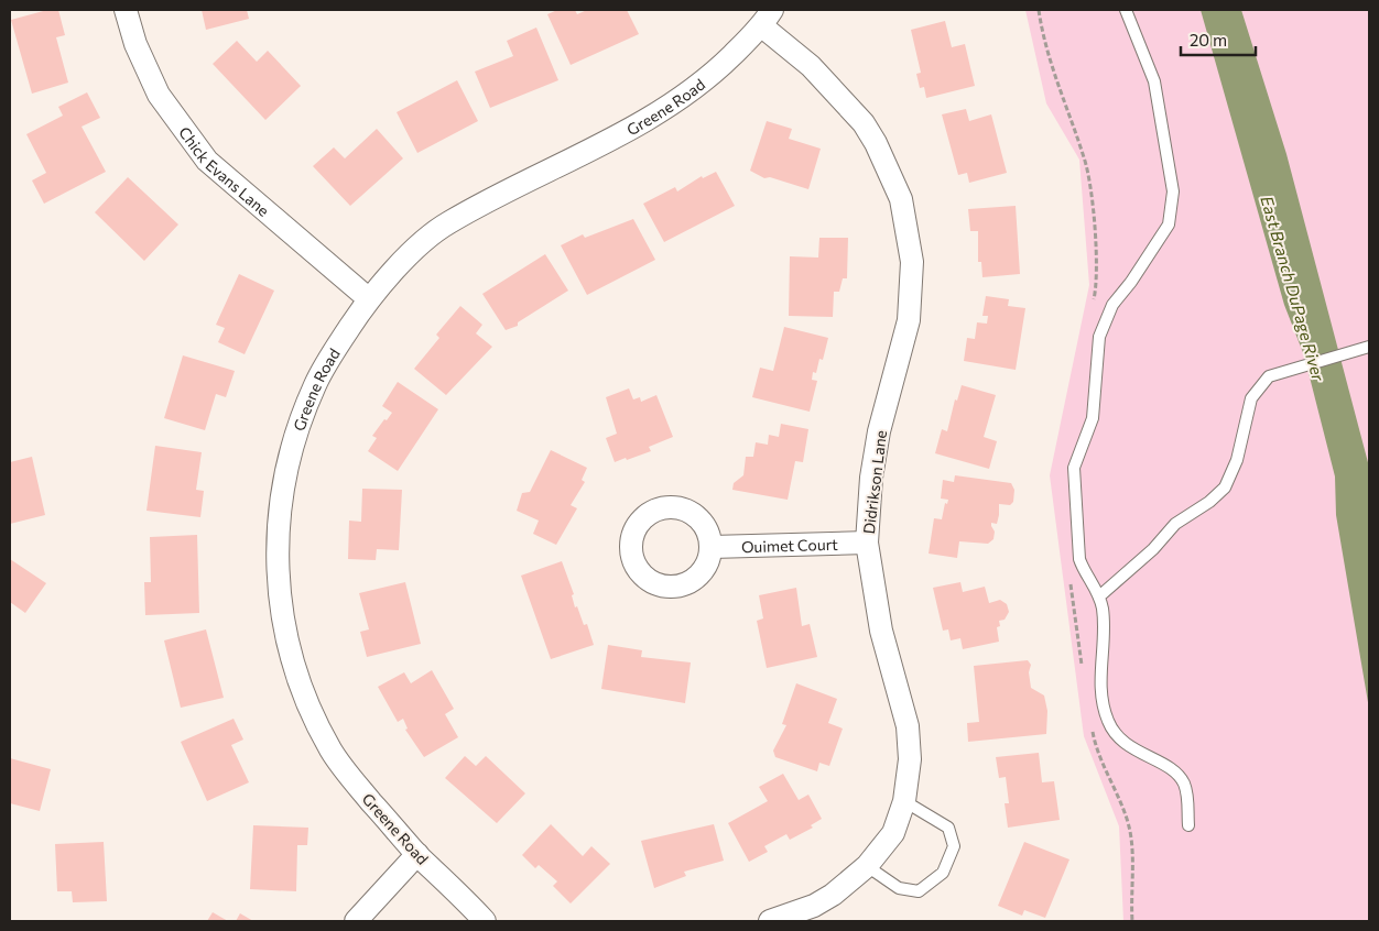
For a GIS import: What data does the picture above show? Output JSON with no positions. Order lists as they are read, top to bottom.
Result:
{
  "streets": {
    "street": [
      "Greene Road",
      "Chick Evans Lane",
      "Didrikson Lane",
      "Ouimet Court"
    ]
  },
  "crossings": [
    ["Greene Road", "Chick Evans Lane"],
    ["Greene Road", "Didrikson Lane"],
    ["Didrikson Lane", "Ouimet Court"]
  ],
  "water": ["East Branch DuPage River"],
  "scale_bar": "20 m"
}
